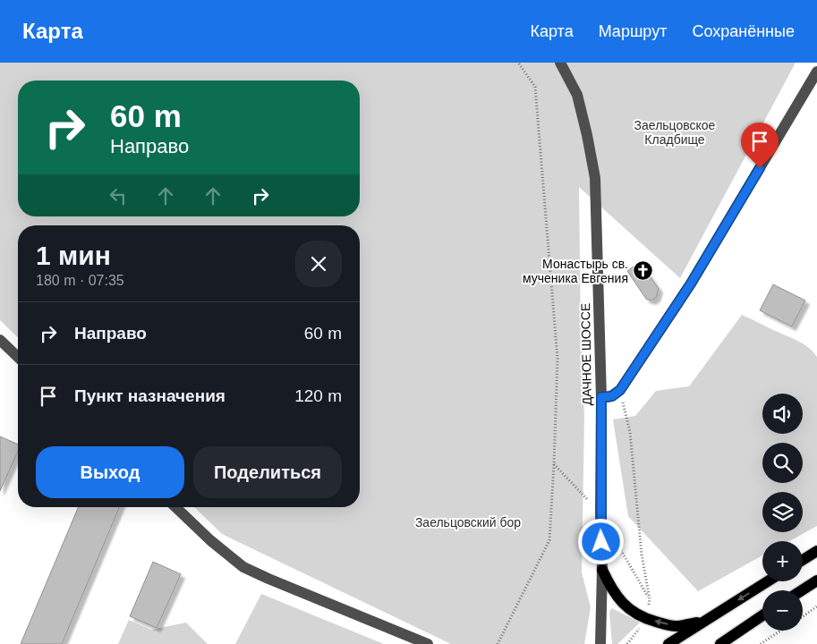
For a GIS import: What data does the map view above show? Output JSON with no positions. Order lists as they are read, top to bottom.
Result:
{
  "streets": {
    "street": ["ДАЧНОЕ ШОССЕ"]
  },
  "parks": ["Заельцовское Кладбище", "Заельцовский бор"],
  "places": {
    "church": ["Монастырь св. мученика Евгения"]
  },
  "page": {
    "header": "Карта",
    "nav": ["Карта", "Маршрут", "Сохранённые"],
    "turn": ["60 m", "Направо"],
    "heading": ["1 мин", "180 m · 07:35"],
    "list": [
      {
        "name": "Направо",
        "value": "60 m"
      },
      {
        "name": "Пункт назначения",
        "value": "120 m"
      }
    ],
    "map_buttons": ["+", "−"],
    "buttons": ["Выход", "Поделиться"]
  }
}
